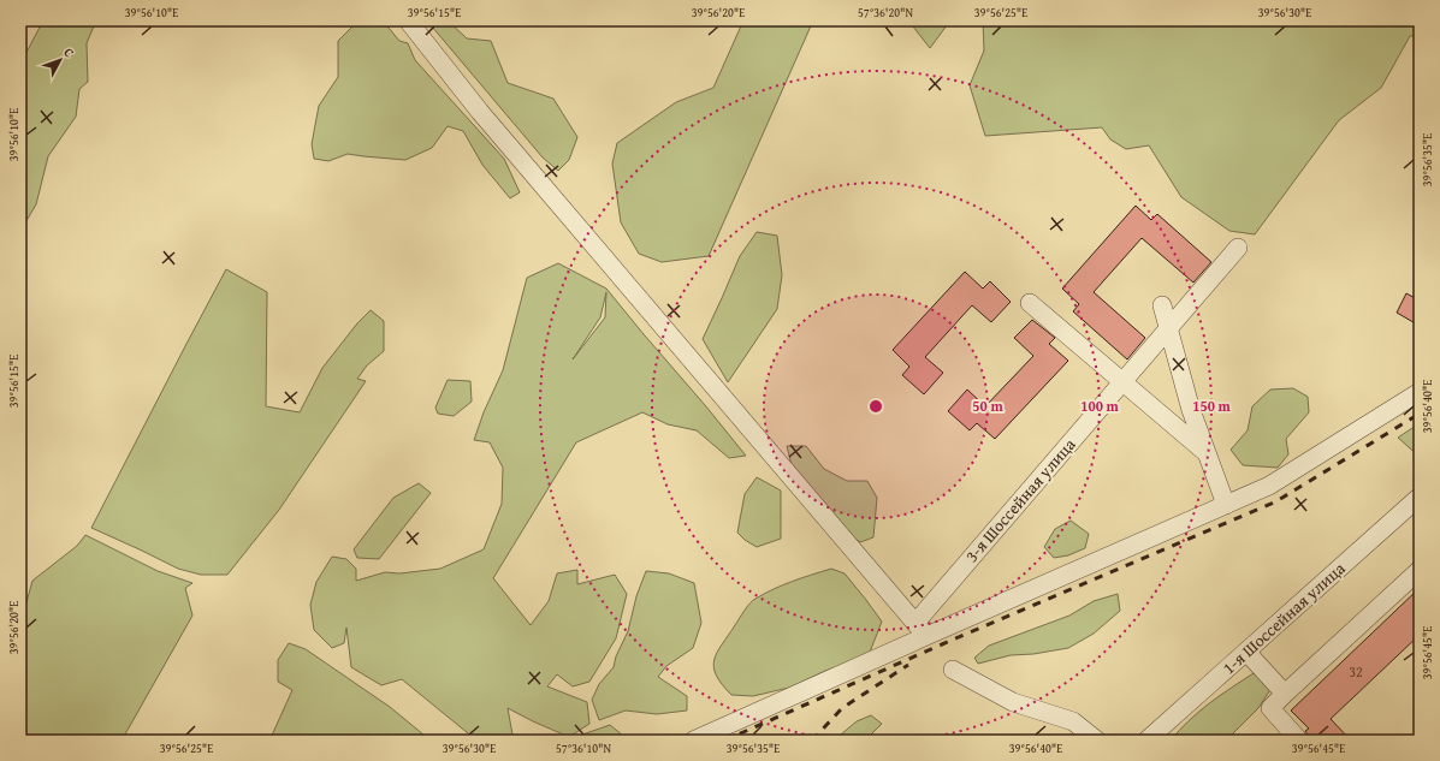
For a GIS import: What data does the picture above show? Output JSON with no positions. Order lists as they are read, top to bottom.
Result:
{
  "streets": {
    "street": ["3-я Шоссейная улица", "1-я Шоссейная улица"]
  },
  "house_numbers": ["32"],
  "north": "top right",
  "coordinates": [
    "39°56'10\"E",
    "39°56'15\"E",
    "39°56'20\"E",
    "57°36'20\"N",
    "39°56'25\"E",
    "39°56'30\"E",
    "39°56'35\"E",
    "39°56'40\"E",
    "39°56'45\"E",
    "57°36'10\"N"
  ],
  "rings": ["50 m", "100 m", "150 m"]
}
